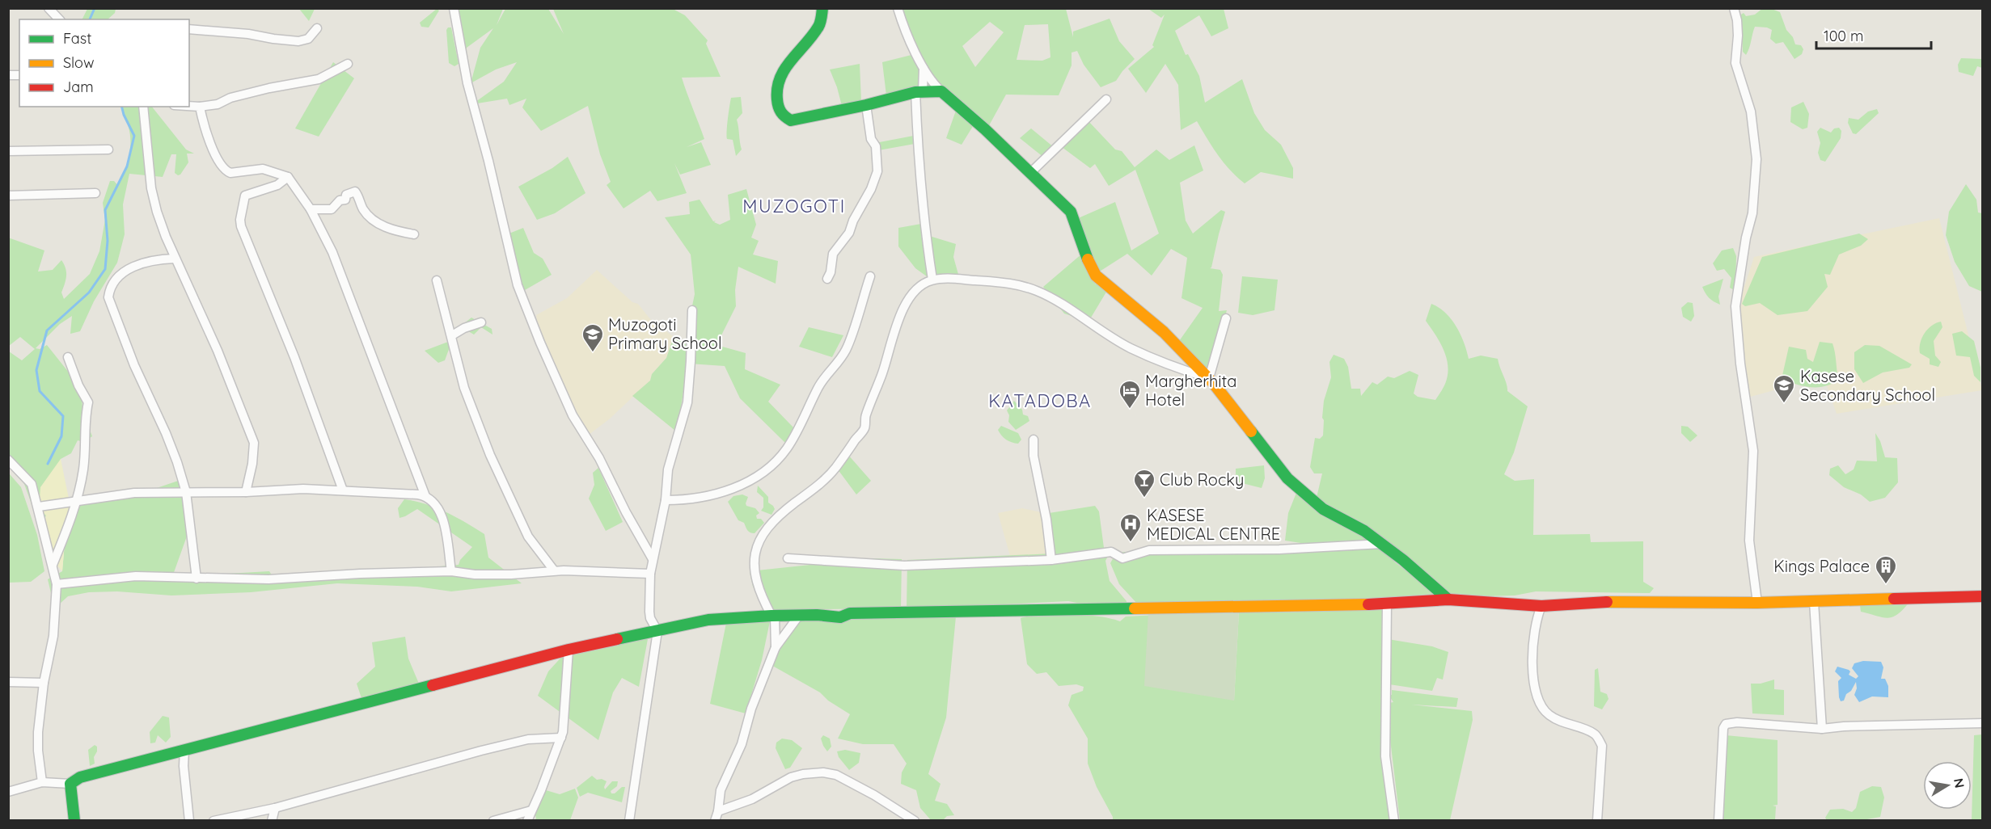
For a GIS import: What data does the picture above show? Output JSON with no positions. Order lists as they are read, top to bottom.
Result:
{
  "districts": ["MUZOGOTI", "KATADOBA"],
  "places": {
    "school or university": ["Muzogoti Primary School", "Kasese Secondary School"],
    "hotel": ["Margherhita Hotel"],
    "bar": ["Club Rocky"],
    "hospital": ["KASESE MEDICAL CENTRE"],
    "building": ["Kings Palace"]
  },
  "legend": ["Fast", "Slow", "Jam"],
  "scale_bar": "100 m",
  "north": "right"
}
